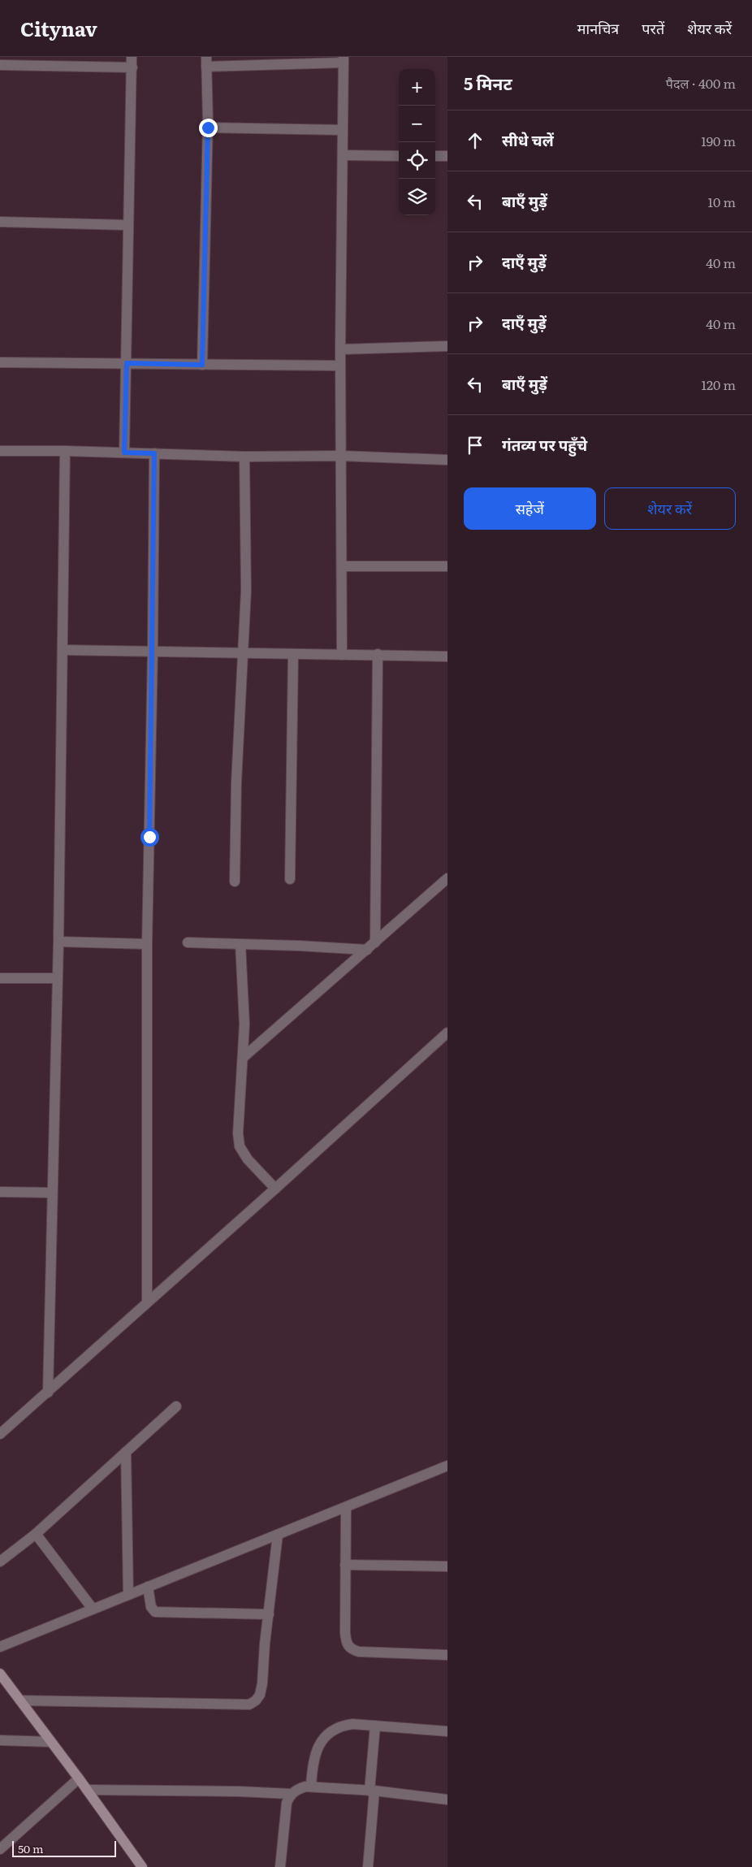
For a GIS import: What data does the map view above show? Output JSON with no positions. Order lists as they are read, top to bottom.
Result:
{
  "scale_bar": "50 m",
  "page": {
    "header": "Citynav",
    "nav": ["मानचित्र", "परतें", "शेयर करें"],
    "heading": ["5 मिनट", "पैदल · 400 m"],
    "map_buttons": ["+", "−"],
    "list": [
      ["सीधे चलें", "190 m"],
      ["बाएँ मुड़ें", "10 m"],
      ["दाएँ मुड़ें", "40 m"],
      ["दाएँ मुड़ें", "40 m"],
      ["बाएँ मुड़ें", "120 m"],
      "गंतव्य पर पहुँचे"
    ],
    "buttons": ["सहेजें", "शेयर करें"],
    "scale": "50 m"
  }
}
